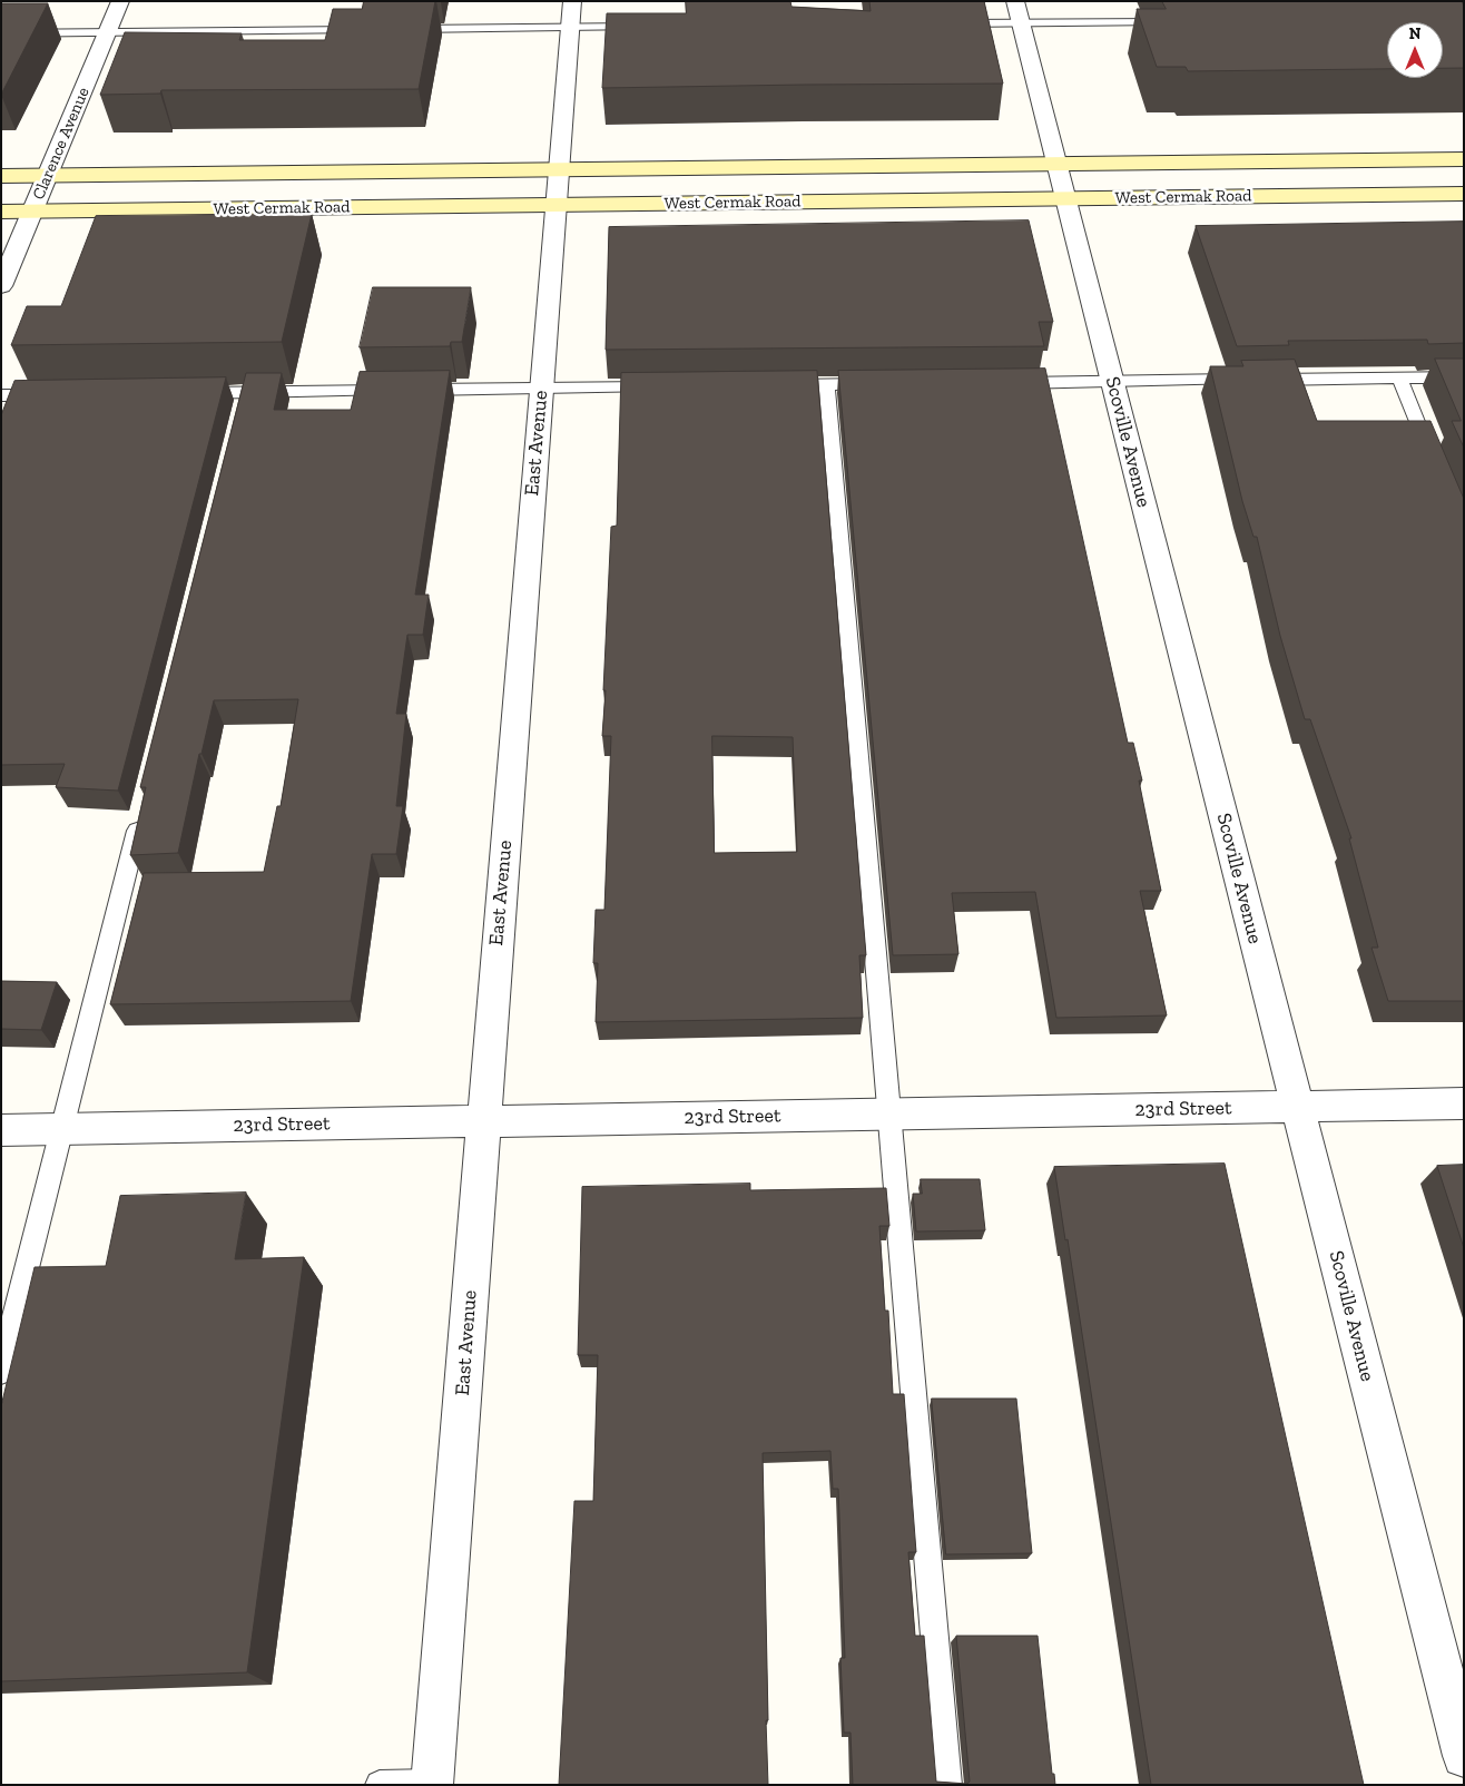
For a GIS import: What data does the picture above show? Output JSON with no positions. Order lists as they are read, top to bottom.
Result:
{
  "streets": {
    "main road": ["West Cermak Road"],
    "street": [
      "Clarence Avenue",
      "Scoville Avenue",
      "East Avenue",
      "23rd Street"
    ]
  },
  "crossings": [
    ["Clarence Avenue", "West Cermak Road"],
    ["West Cermak Road", "Scoville Avenue"],
    ["West Cermak Road", "East Avenue"],
    ["Scoville Avenue", "23rd Street"],
    ["East Avenue", "23rd Street"]
  ],
  "north": "top"
}
